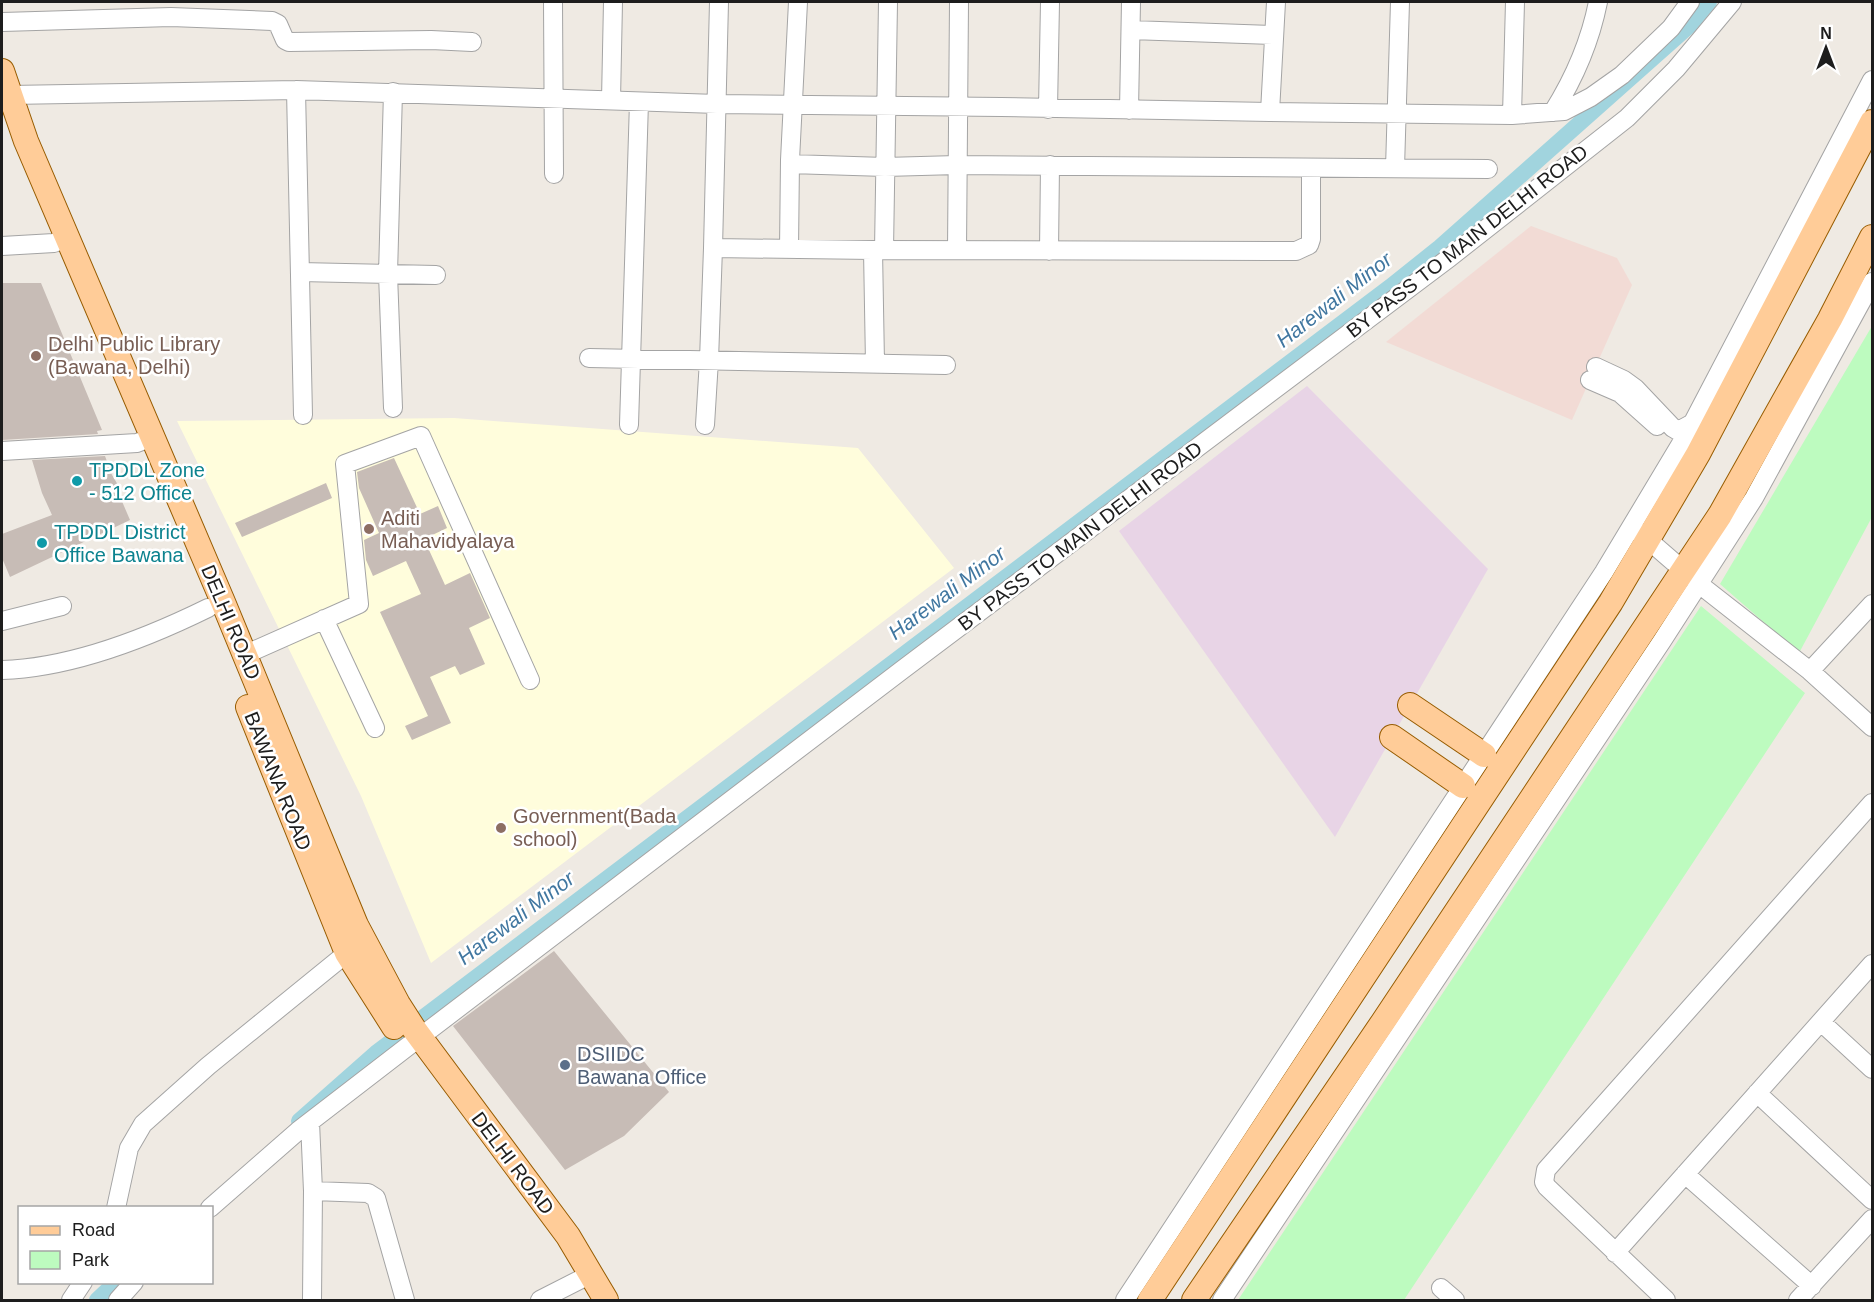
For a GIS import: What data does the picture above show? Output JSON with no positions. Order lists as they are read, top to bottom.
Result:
{
  "streets": {
    "main road": ["DELHI ROAD", "BAWANA ROAD"],
    "street": ["BY PASS TO MAIN DELHI ROAD"]
  },
  "crossings": [
    ["BY PASS TO MAIN DELHI ROAD", "DELHI ROAD"],
    ["BY PASS TO MAIN DELHI ROAD", "BAWANA ROAD"],
    ["DELHI ROAD", "BAWANA ROAD"]
  ],
  "water": ["Harewali Minor"],
  "places": [
    "Delhi Public Library (Bawana, Delhi)",
    "TPDDL Zone - 512 Office",
    "Aditi Mahavidyalaya",
    "TPDDL District Office Bawana",
    "Government(Bada school)",
    "DSIIDC Bawana Office"
  ],
  "legend": ["Road", "Park"],
  "north": "top"
}
